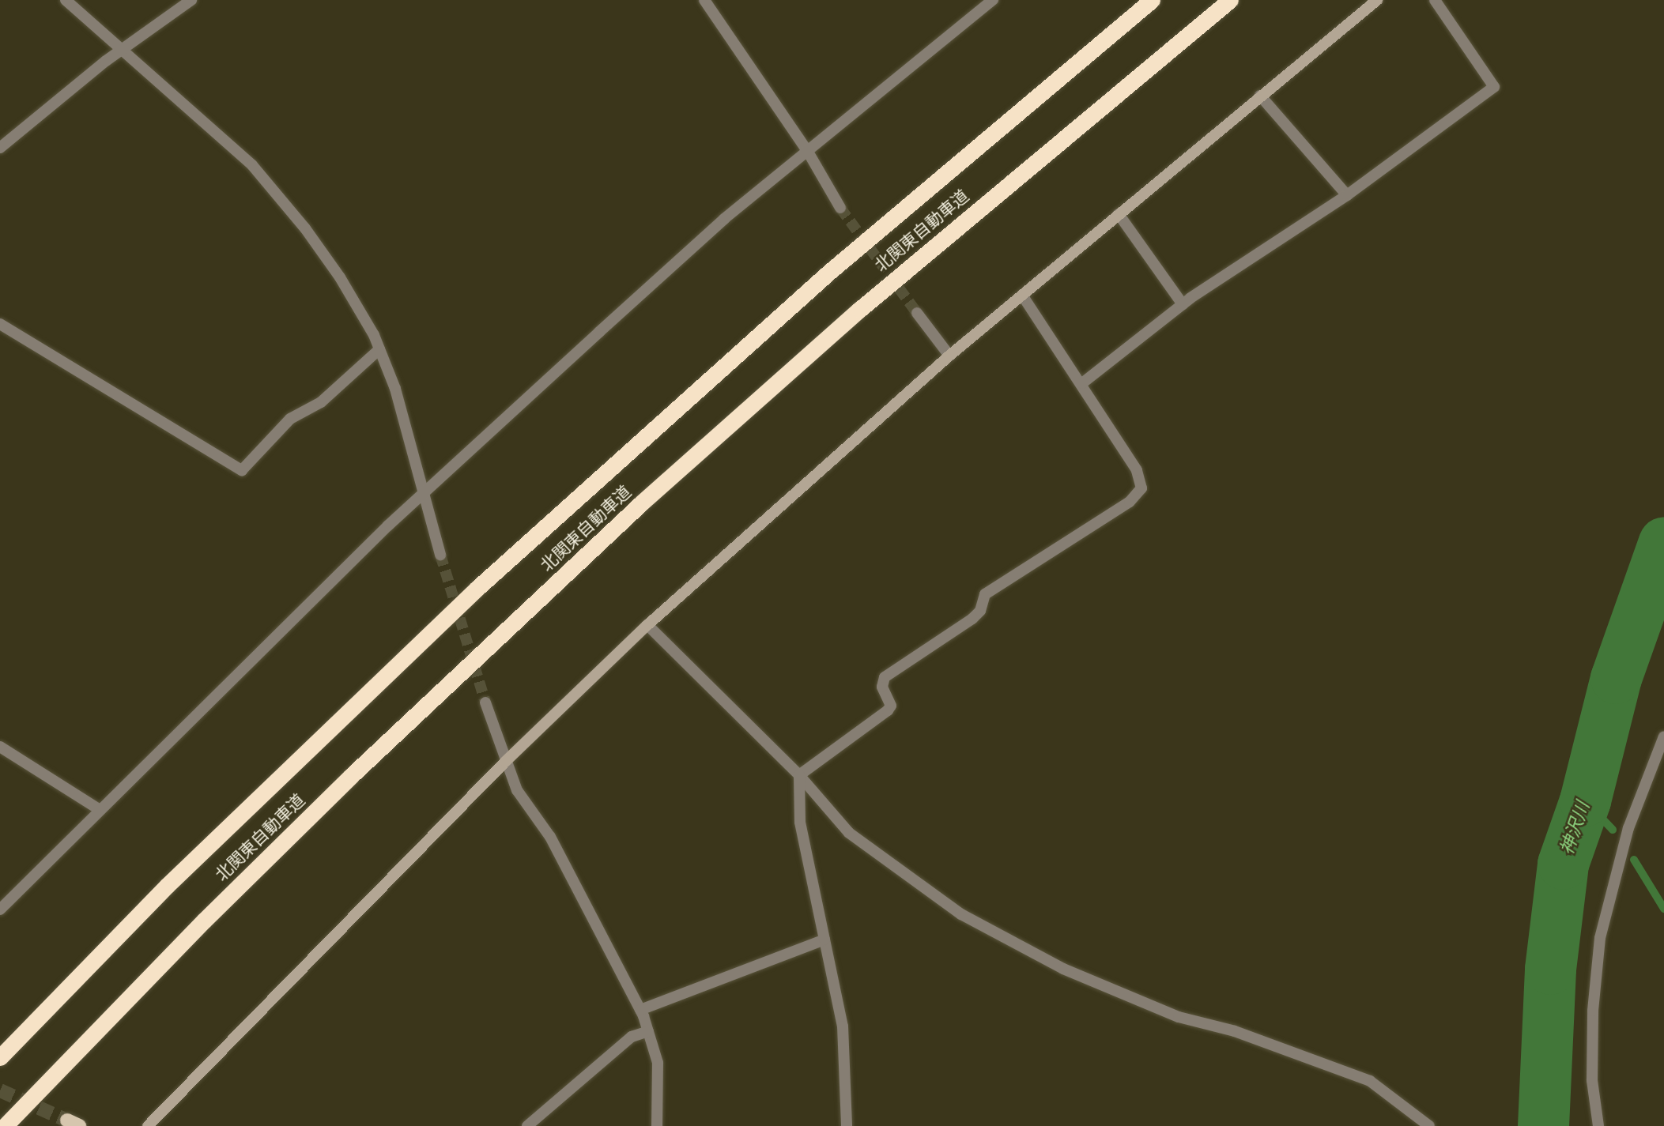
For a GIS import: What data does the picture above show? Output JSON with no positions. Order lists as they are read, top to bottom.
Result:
{
  "streets": {
    "highway": ["北関東自動車道"]
  },
  "water": ["神沢川"]
}
